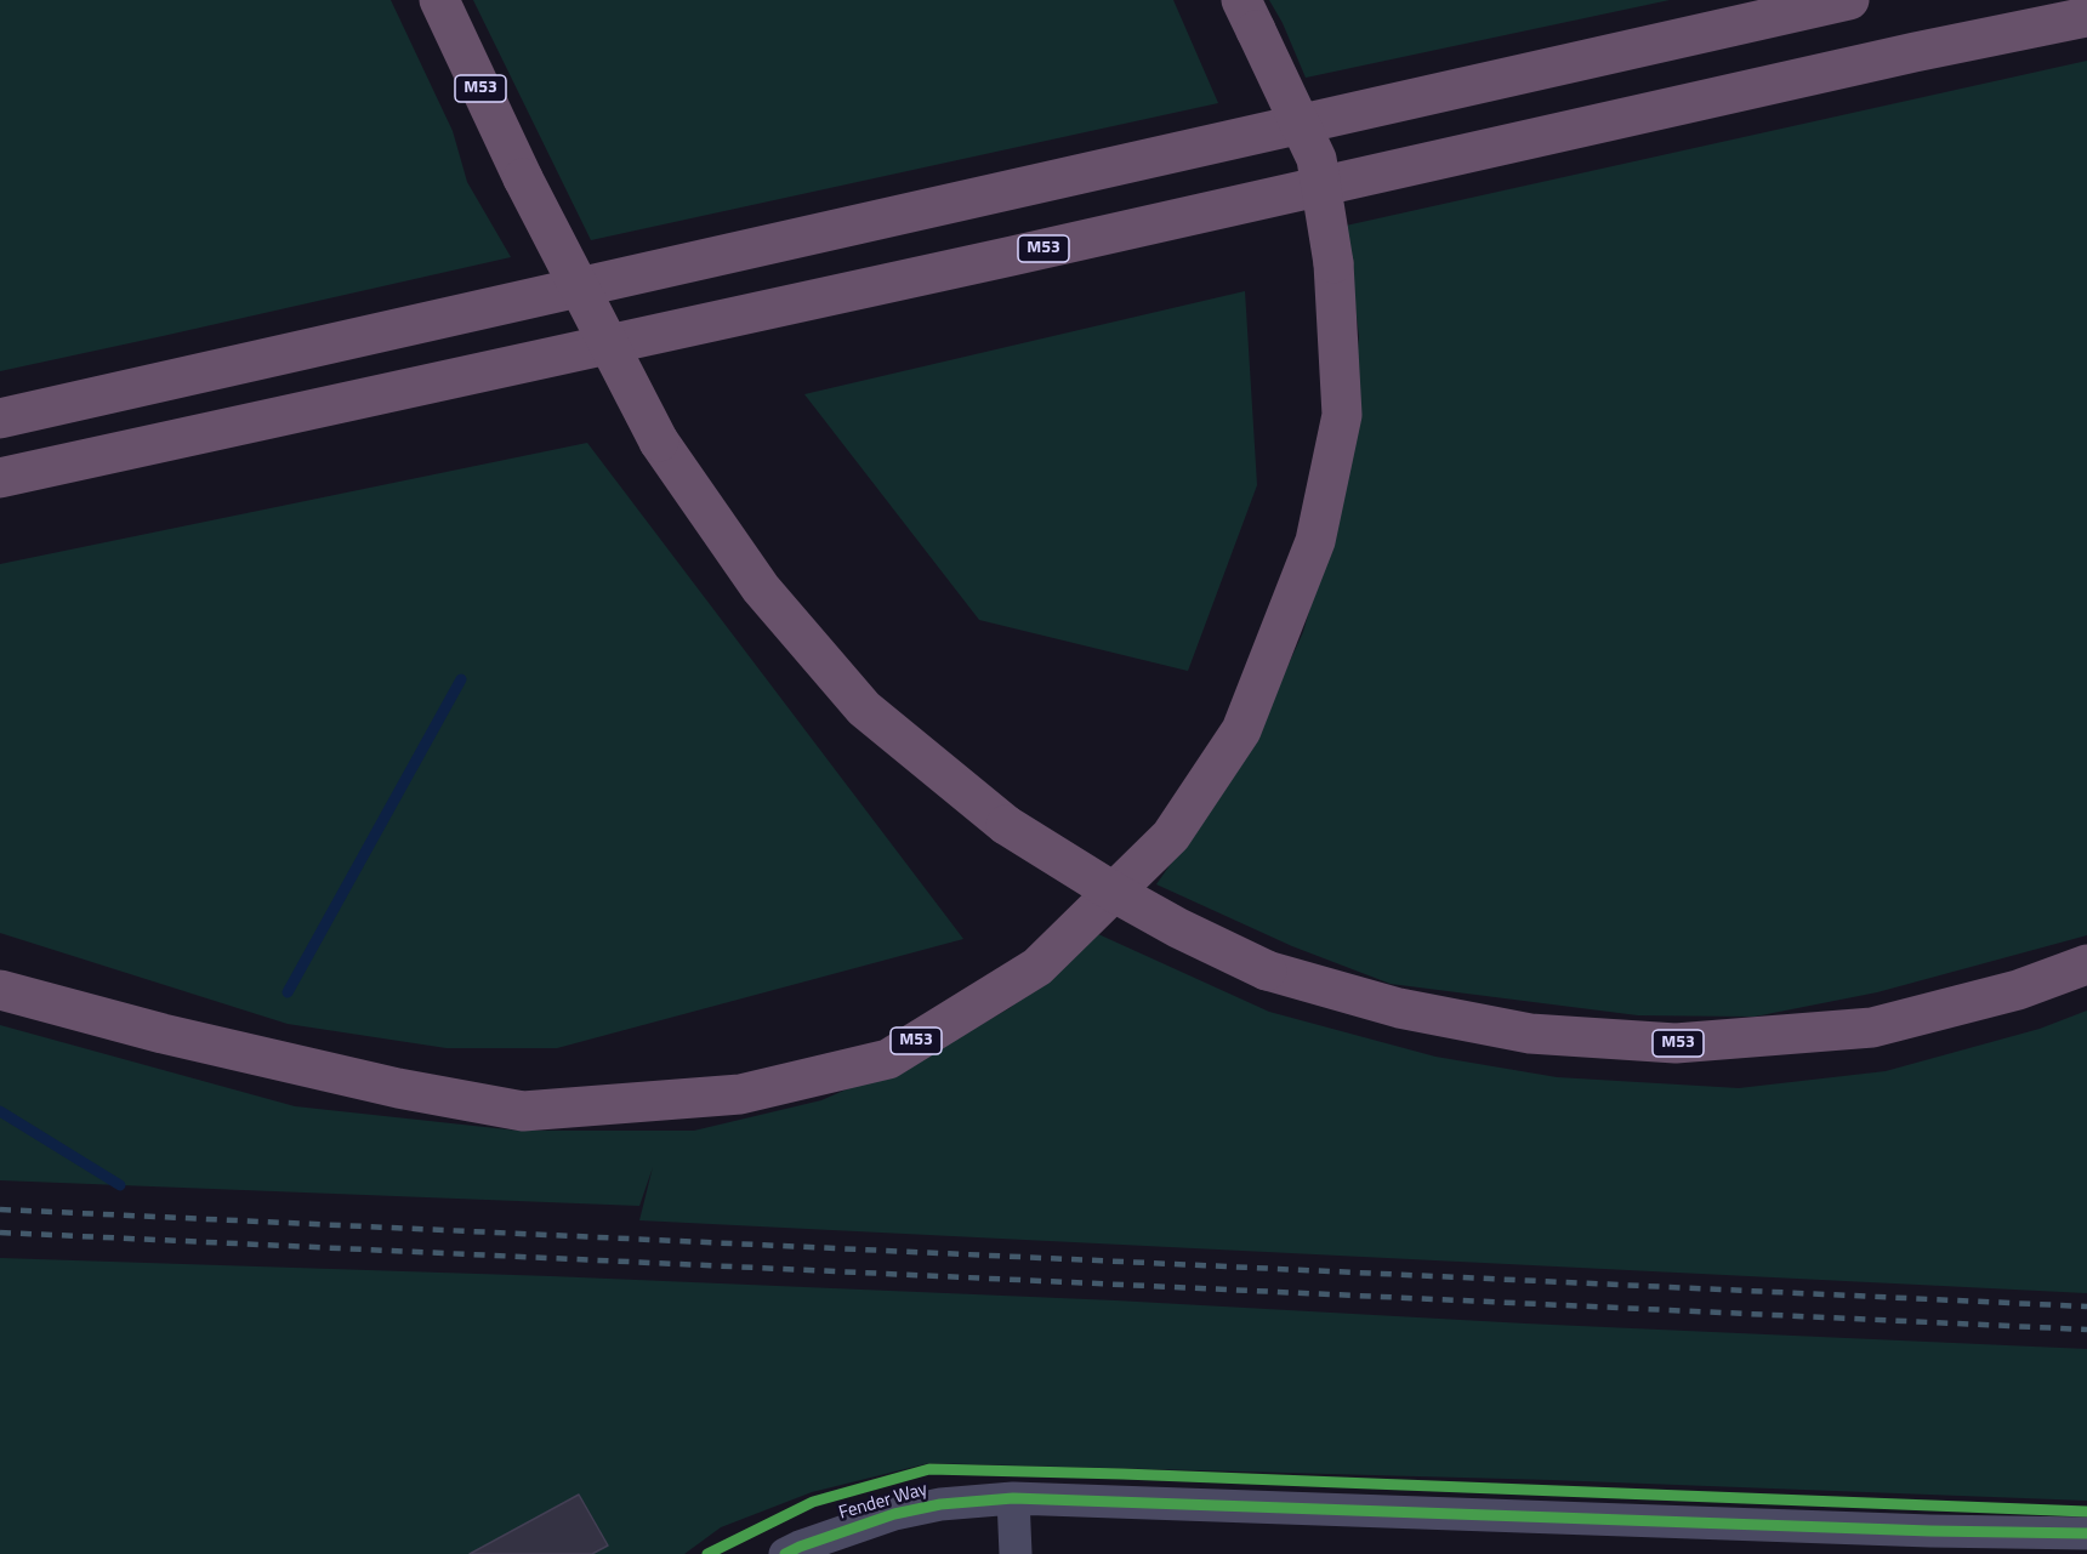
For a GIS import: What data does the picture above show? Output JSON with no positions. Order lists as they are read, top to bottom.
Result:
{
  "streets": {
    "highway": ["M53"],
    "street": ["Fender Way"]
  }
}
